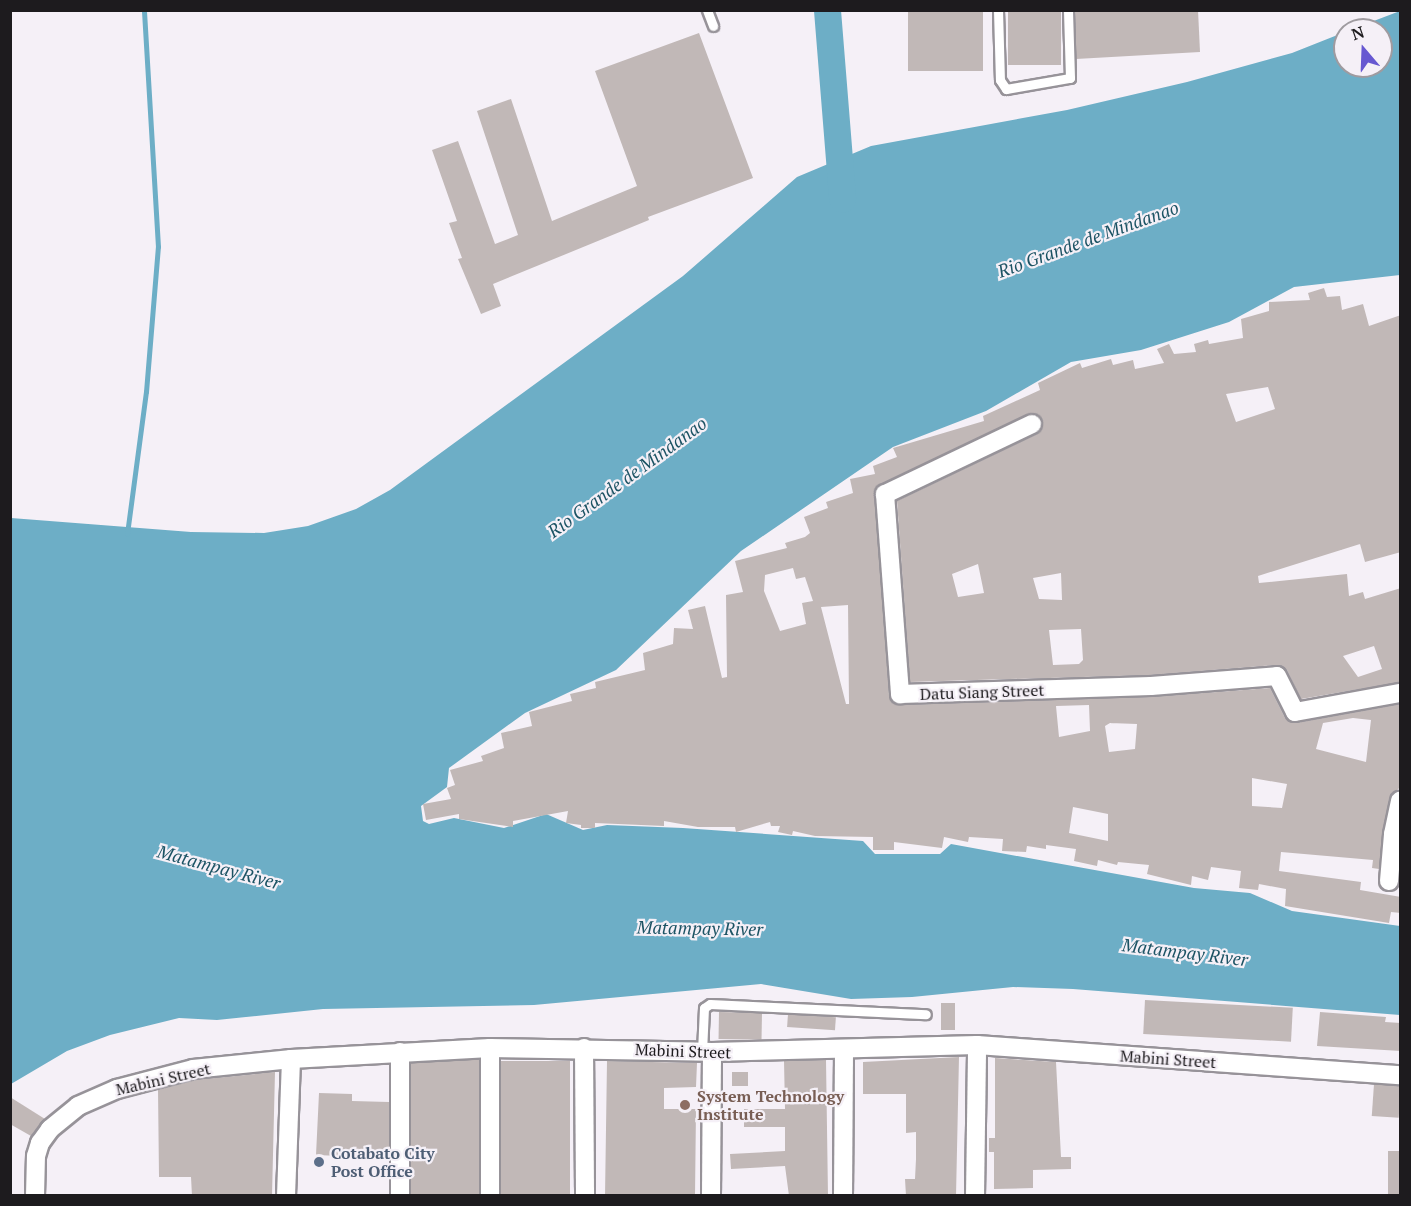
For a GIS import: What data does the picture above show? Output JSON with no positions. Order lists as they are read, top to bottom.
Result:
{
  "streets": {
    "street": ["Datu Siang Street", "Mabini Street"]
  },
  "water": ["Rio Grande de Mindanao", "Matampay River"],
  "places": ["System Technology Institute", "Cotabato City Post Office"],
  "north": "top"
}
